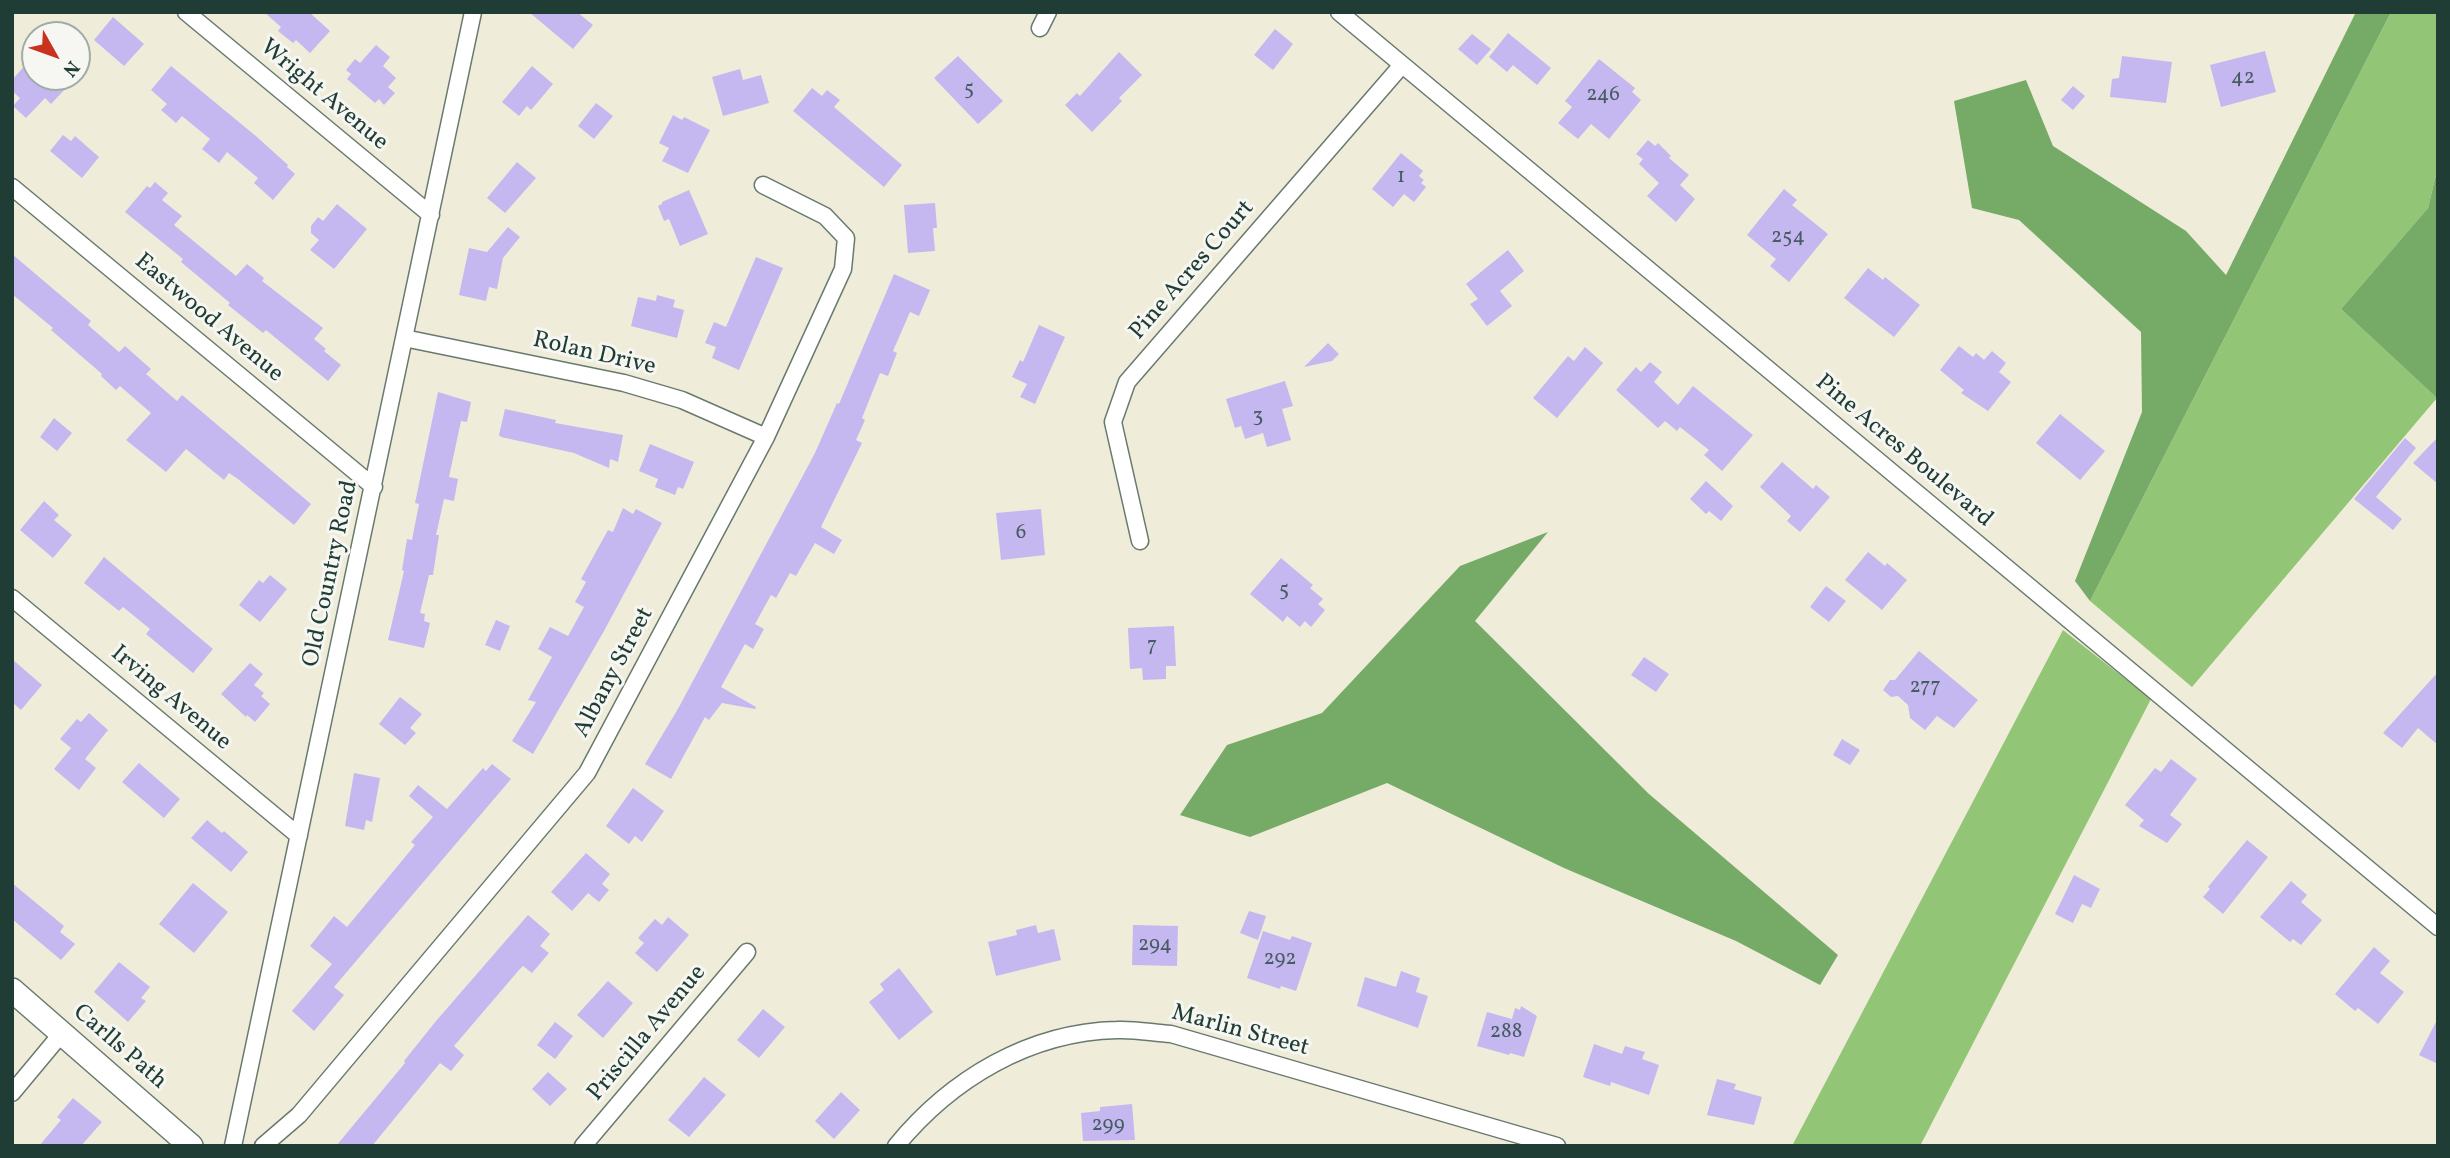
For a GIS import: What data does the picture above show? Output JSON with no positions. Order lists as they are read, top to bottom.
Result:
{
  "streets": {
    "street": [
      "Wright Avenue",
      "Pine Acres Court",
      "Eastwood Avenue",
      "Rolan Drive",
      "Pine Acres Boulevard",
      "Old Country Road",
      "Albany Street",
      "Irving Avenue",
      "Marlin Street",
      "Priscilla Avenue",
      "Carlls Path"
    ]
  },
  "crossings": [
    ["Wright Avenue", "Old Country Road"],
    ["Pine Acres Court", "Pine Acres Boulevard"],
    ["Eastwood Avenue", "Old Country Road"],
    ["Rolan Drive", "Old Country Road"],
    ["Rolan Drive", "Albany Street"],
    ["Old Country Road", "Irving Avenue"]
  ],
  "house_numbers": [
    "42",
    "5",
    "246",
    "1",
    "254",
    "3",
    "6",
    "5",
    "7",
    "277",
    "294",
    "292",
    "288",
    "299"
  ],
  "north": "bottom right"
}
